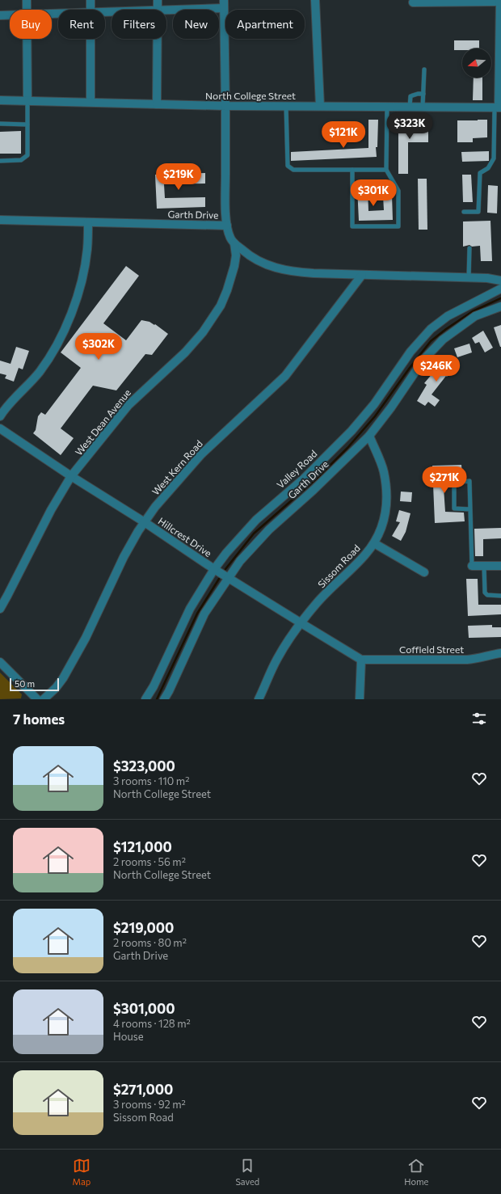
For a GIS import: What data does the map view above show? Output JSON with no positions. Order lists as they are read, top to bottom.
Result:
{
  "streets": {
    "street": [
      "North College Street",
      "Garth Drive",
      "West Dean Avenue",
      "West Kern Road",
      "Valley Road",
      "Hillcrest Drive",
      "Sissom Road",
      "Coffield Street"
    ]
  },
  "crossings": [
    ["Garth Drive", "West Dean Avenue"],
    ["Garth Drive", "West Kern Road"],
    ["Garth Drive", "Hillcrest Drive"],
    ["Garth Drive", "Sissom Road"],
    ["West Dean Avenue", "Hillcrest Drive"],
    ["West Kern Road", "Hillcrest Drive"],
    ["Valley Road", "Hillcrest Drive"],
    ["Hillcrest Drive", "Sissom Road"],
    ["Hillcrest Drive", "Coffield Street"]
  ],
  "scale_bar": "50 m",
  "north": "left",
  "page": {
    "chip": [
      "Buy",
      "Rent",
      "Filters",
      "New",
      "Apartment"
    ],
    "price": [
      "$323K",
      "$121K",
      "$219K",
      "$301K",
      "$302K",
      "$246K",
      "$271K"
    ],
    "scale": "50 m",
    "heading": "7 homes",
    "list": [
      {
        "name": "$323,000",
        "note": "3 rooms · 110 m² · North College Street"
      },
      {
        "name": "$121,000",
        "note": "2 rooms · 56 m² · North College Street"
      },
      {
        "name": "$219,000",
        "note": "2 rooms · 80 m² · Garth Drive"
      },
      {
        "name": "$301,000",
        "note": "4 rooms · 128 m² · House"
      },
      {
        "name": "$271,000",
        "note": "3 rooms · 92 m² · Sissom Road"
      }
    ],
    "tabs": ["Map", "Saved", "Home"]
  }
}
